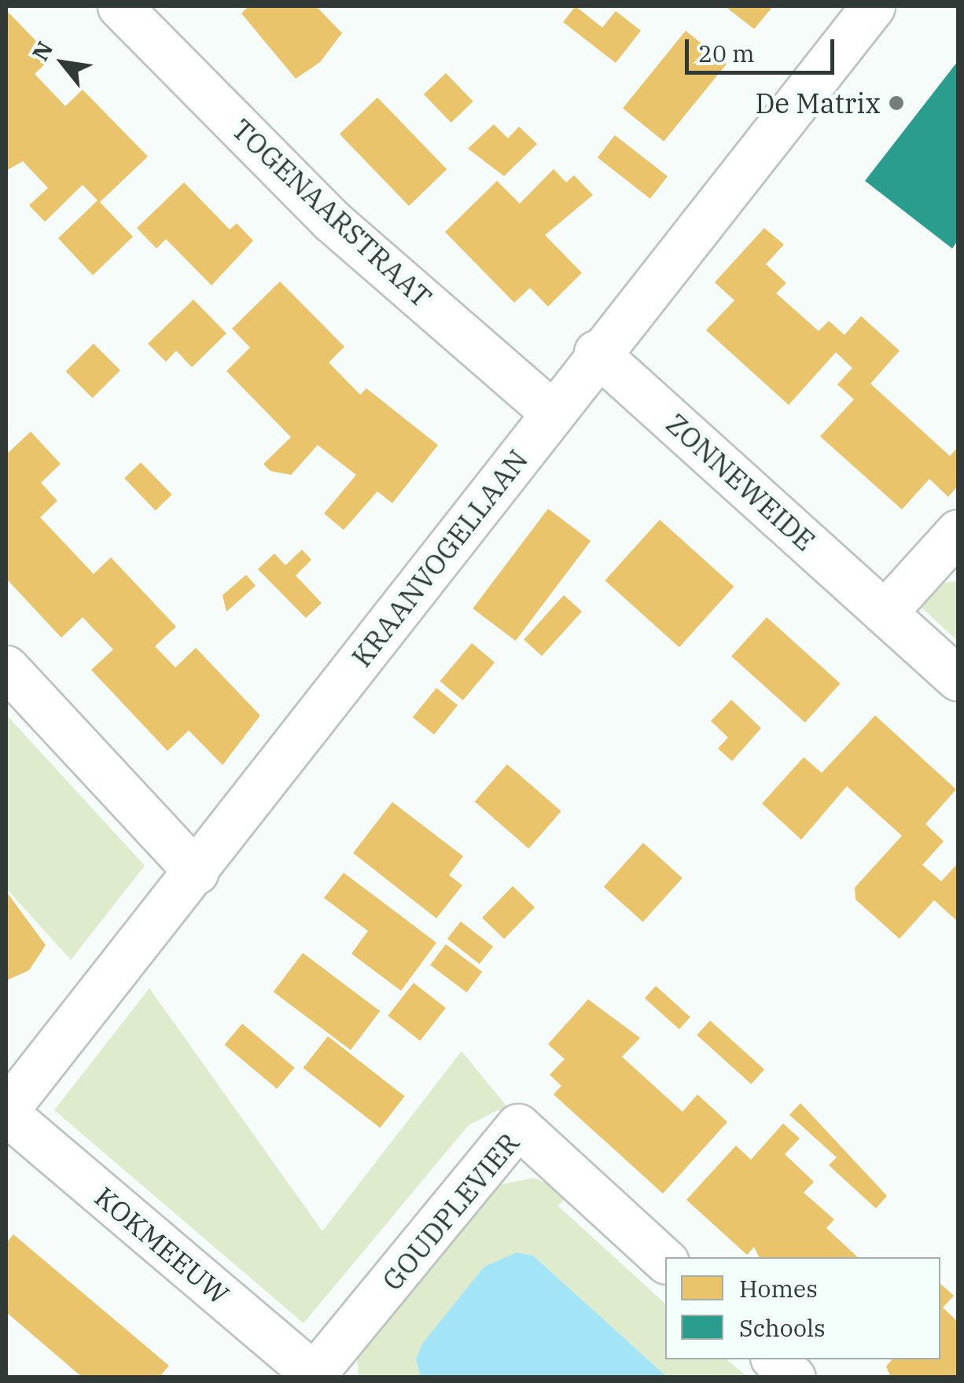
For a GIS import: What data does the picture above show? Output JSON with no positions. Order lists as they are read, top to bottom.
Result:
{
  "streets": {
    "street": [
      "TOGENAARSTRAAT",
      "ZONNEWEIDE",
      "KRAANVOGELLAAN",
      "GOUDPLEVIER",
      "KOKMEEUW"
    ]
  },
  "crossings": [
    ["TOGENAARSTRAAT", "KRAANVOGELLAAN"],
    ["ZONNEWEIDE", "KRAANVOGELLAAN"],
    ["KRAANVOGELLAAN", "KOKMEEUW"],
    ["GOUDPLEVIER", "KOKMEEUW"]
  ],
  "places": ["De Matrix"],
  "legend": ["Homes", "Schools"],
  "scale_bar": "20 m",
  "north": "top left"
}
